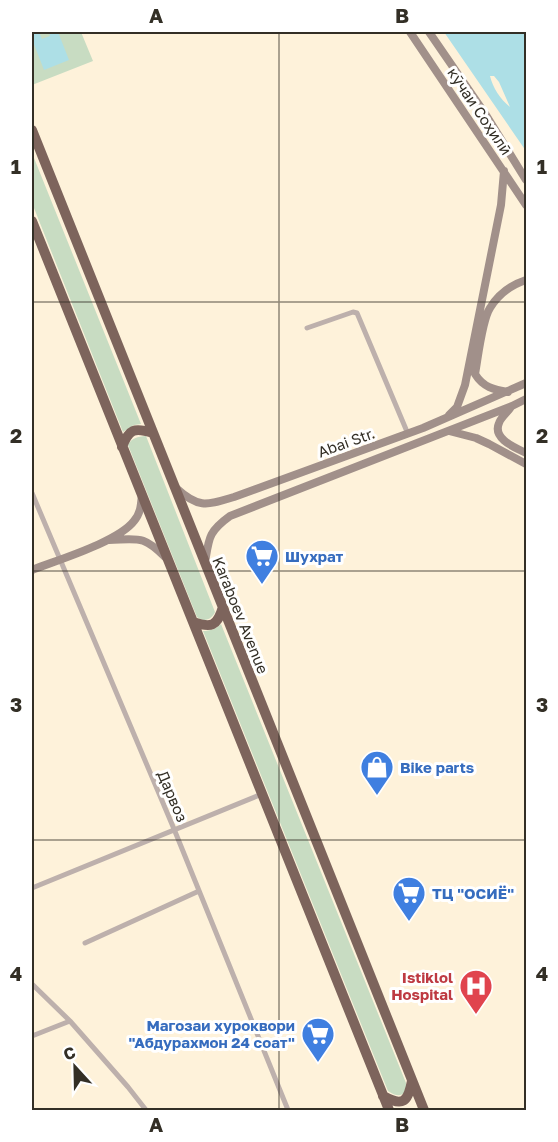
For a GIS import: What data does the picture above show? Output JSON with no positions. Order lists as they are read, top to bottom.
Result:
{
  "streets": {
    "highway": ["Karaboev Avenue"],
    "main road": ["кӯчаи Соҳилӣ", "Abai Str."],
    "street": ["Дарвоз"]
  },
  "crossings": [
    ["Abai Str.", "Karaboev Avenue"]
  ],
  "places": {
    "supermarket": ["Шухрат", "ТЦ \"ОСИЁ\"", "Магозаи хуроквори \"Абдурахмон 24 соат\""],
    "shop": ["Bike parts"],
    "hospital": ["Istiklol Hospital"]
  },
  "north": "top",
  "grid": {
    "columns": ["A", "B"],
    "rows": [
      "1",
      "2",
      "3",
      "4"
    ]
  }
}
